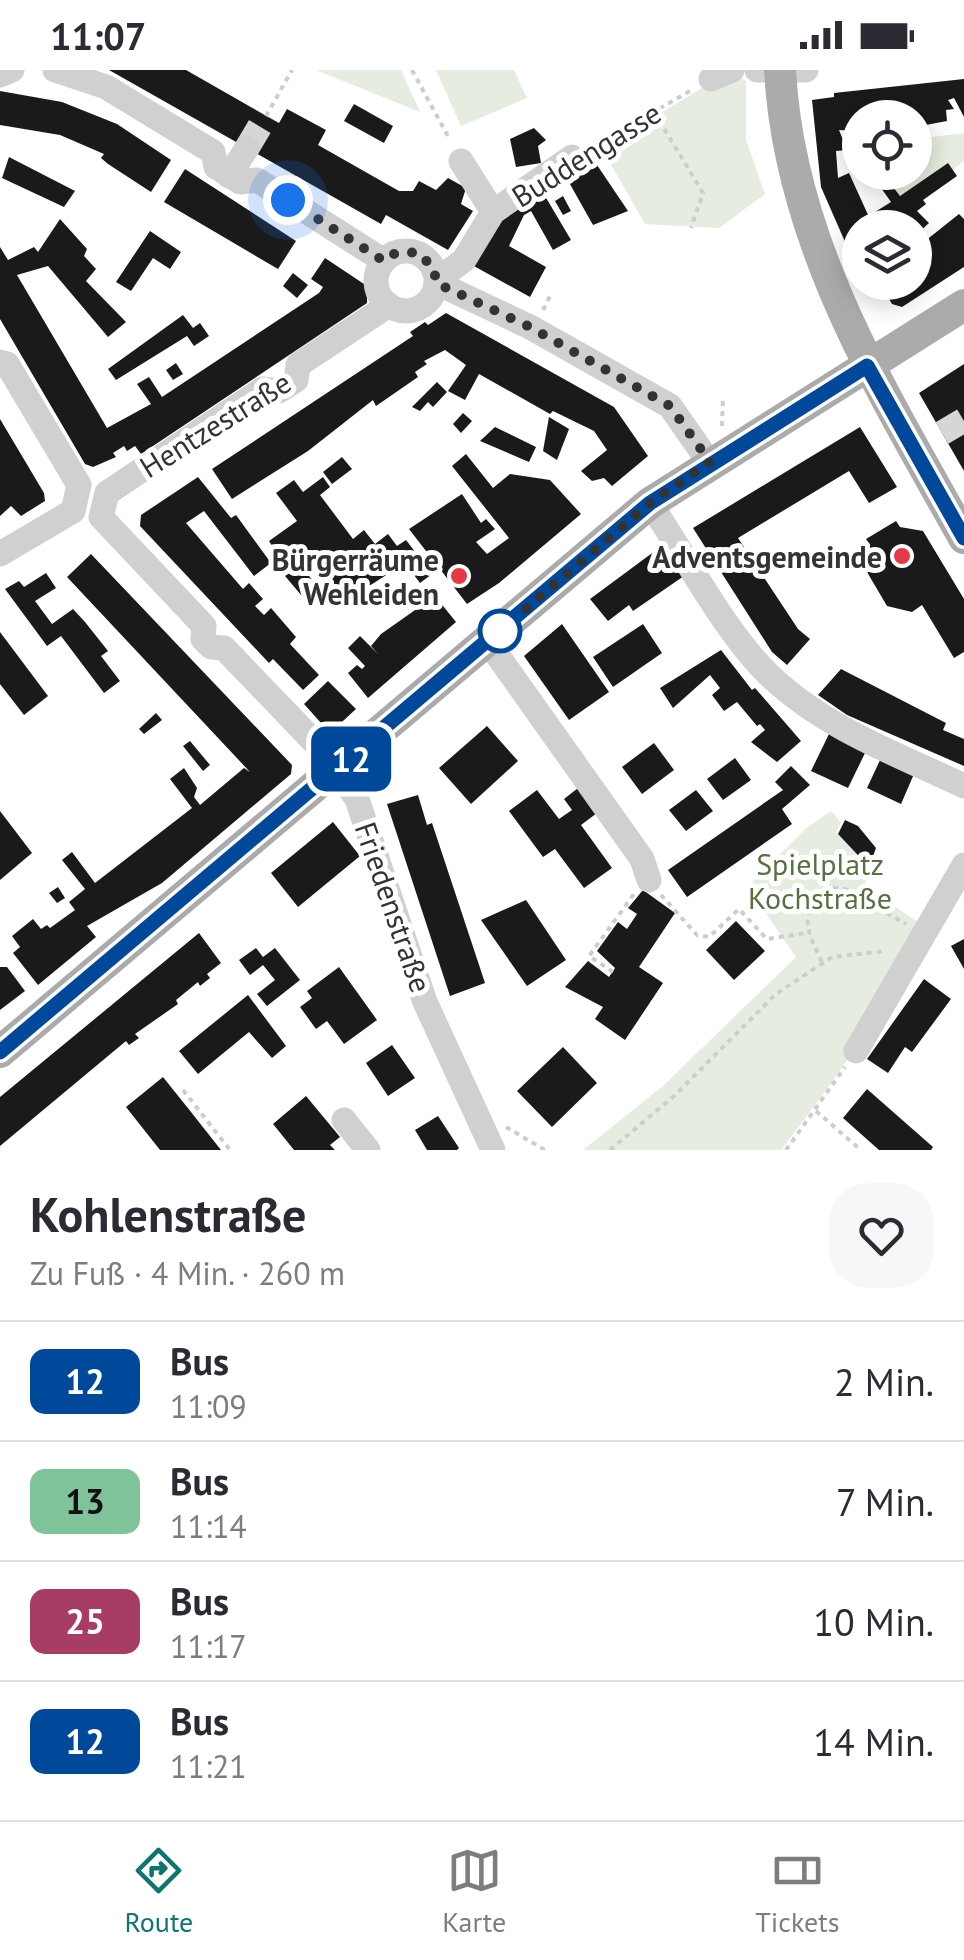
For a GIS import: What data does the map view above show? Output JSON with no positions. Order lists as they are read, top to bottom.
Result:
{
  "streets": {
    "street": ["Buddengasse", "Hentzestraße", "Friedenstraße"]
  },
  "crossings": [
    ["Buddengasse", "Hentzestraße"],
    ["Hentzestraße", "Friedenstraße"]
  ],
  "parks": ["Spielplatz Kochstraße"],
  "places": ["Adventsgemeinde", "Bürgerräume Wehleiden"],
  "lines": ["bus line 12"],
  "page": {
    "status": "11:07",
    "on_map": "12",
    "heading": ["Kohlenstraße", "Zu Fuß · 4 Min. · 260 m"],
    "list": [
      {
        "mark": "12",
        "name": "Bus",
        "note": "11:09",
        "value": "2 Min."
      },
      {
        "mark": "13",
        "name": "Bus",
        "note": "11:14",
        "value": "7 Min."
      },
      {
        "mark": "25",
        "name": "Bus",
        "note": "11:17",
        "value": "10 Min."
      },
      {
        "mark": "12",
        "name": "Bus",
        "note": "11:21",
        "value": "14 Min."
      }
    ],
    "tabs": ["Route", "Karte", "Tickets"]
  }
}
